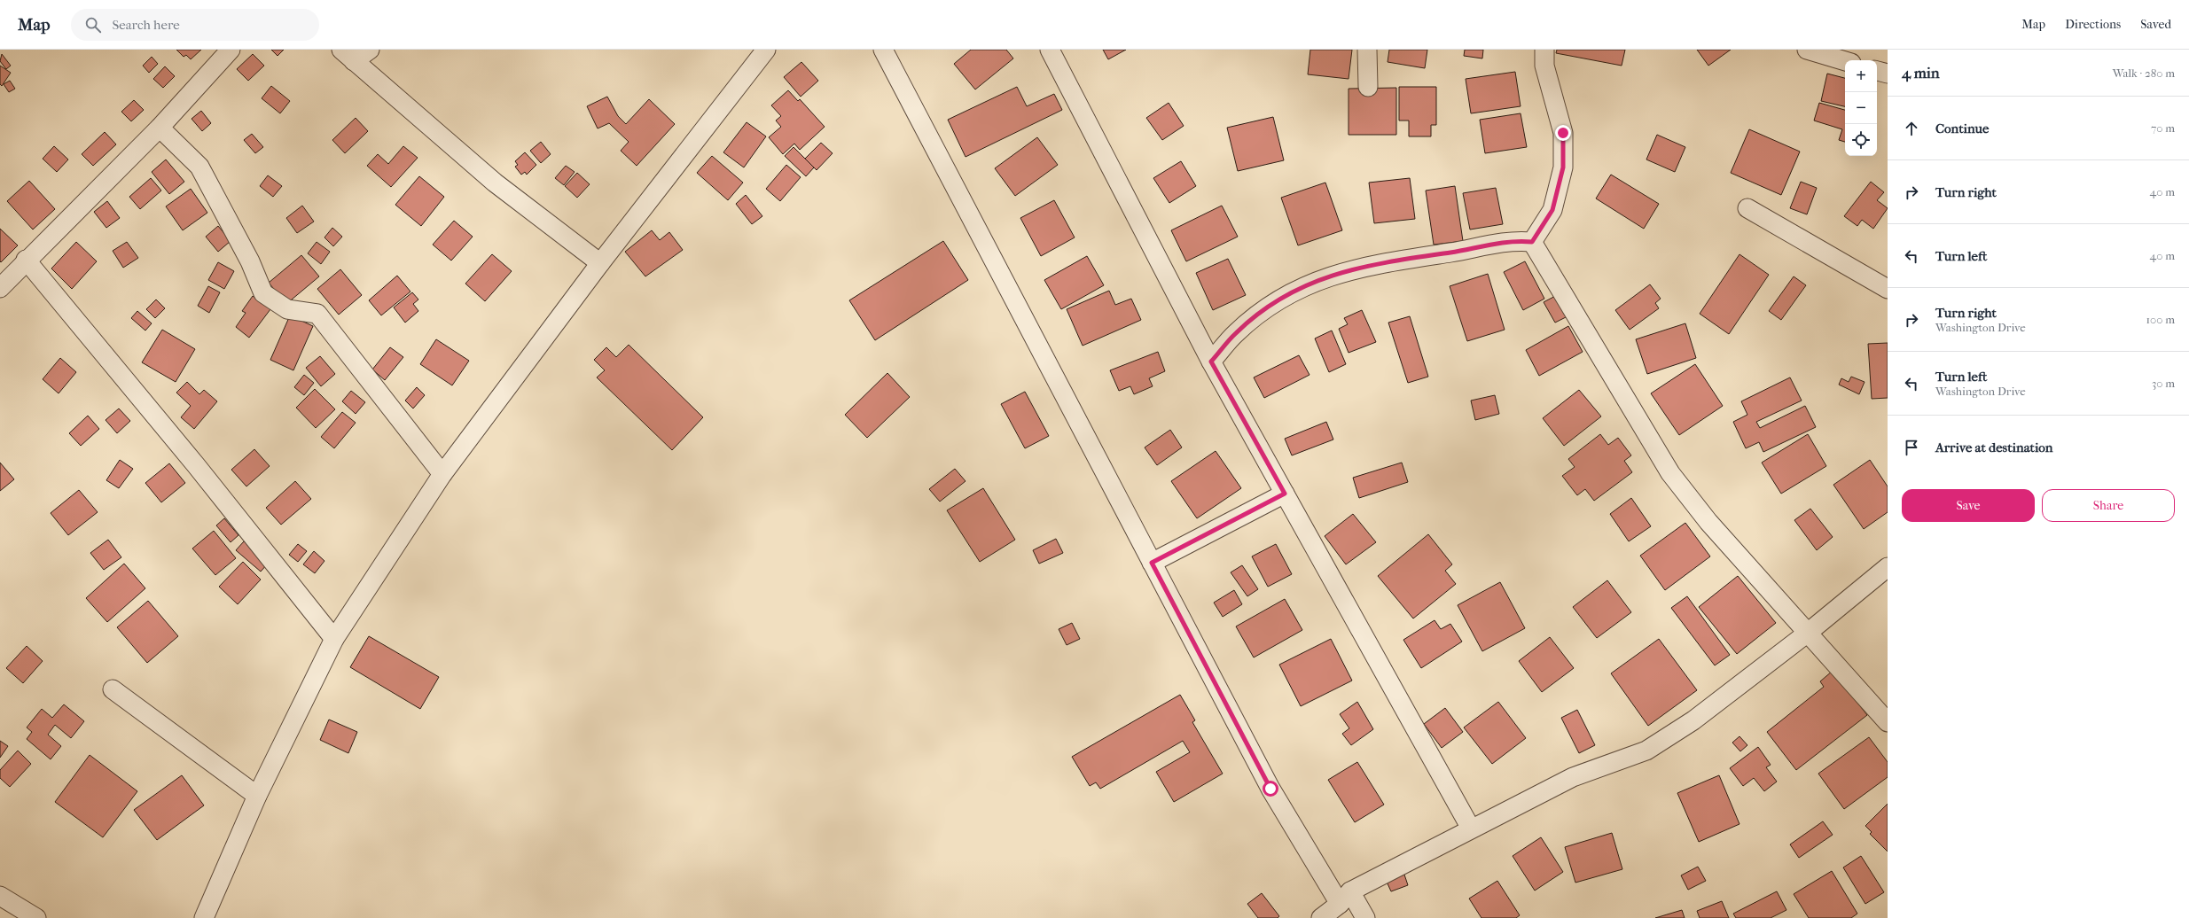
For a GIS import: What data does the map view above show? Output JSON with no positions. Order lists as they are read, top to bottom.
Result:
{
  "page": {
    "header": "Map",
    "search": "Search here",
    "nav": ["Map", "Directions", "Saved"],
    "heading": ["4 min", "Walk · 280 m"],
    "map_buttons": ["+", "−"],
    "list": [
      ["Continue", "70 m"],
      ["Turn right", "40 m"],
      ["Turn left", "40 m"],
      ["Turn right", "Washington Drive", "100 m"],
      ["Turn left", "Washington Drive", "30 m"],
      "Arrive at destination"
    ],
    "buttons": ["Save", "Share"]
  }
}
